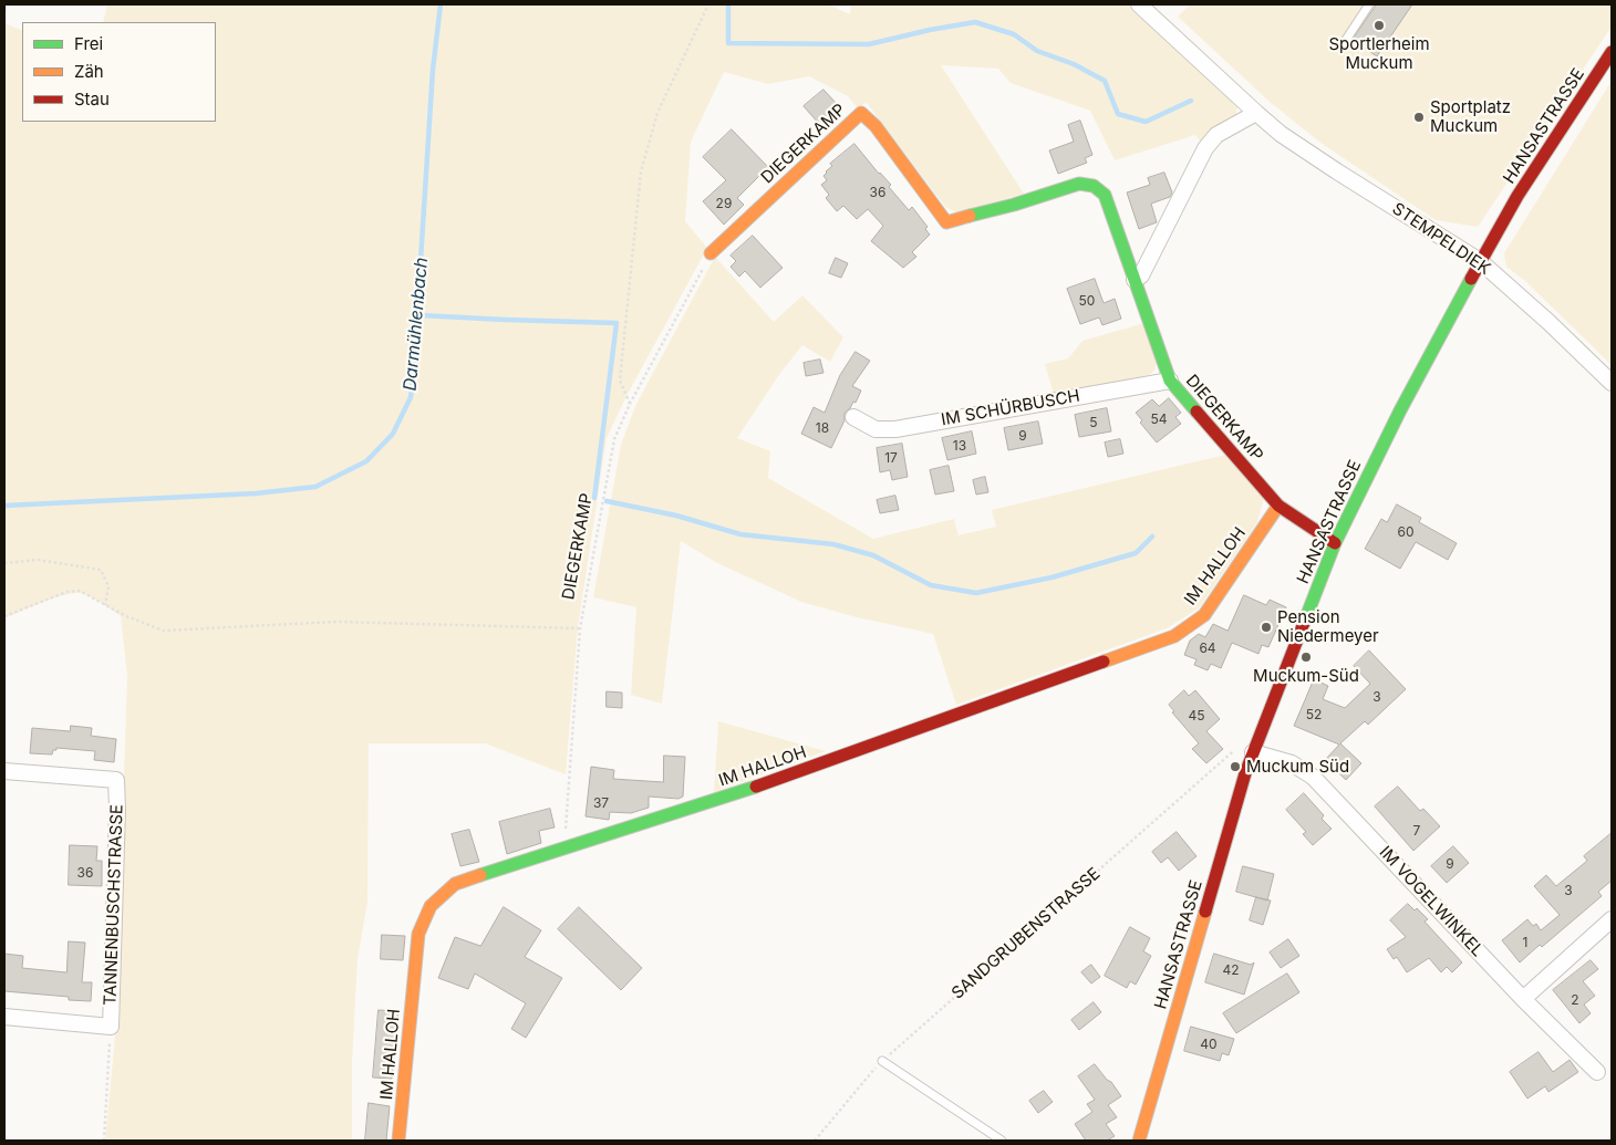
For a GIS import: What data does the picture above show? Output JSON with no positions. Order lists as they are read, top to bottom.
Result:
{
  "streets": {
    "street": [
      "HANSASTRASSE",
      "DIEGERKAMP",
      "STEMPELDIEK",
      "IM SCHÜRBUSCH",
      "IM HALLOH",
      "IM VOGELWINKEL",
      "TANNENBUSCHSTRASSE"
    ],
    "path": ["SANDGRUBENSTRASSE"]
  },
  "crossings": [
    ["HANSASTRASSE", "DIEGERKAMP"],
    ["HANSASTRASSE", "STEMPELDIEK"],
    ["HANSASTRASSE", "IM VOGELWINKEL"],
    ["HANSASTRASSE", "SANDGRUBENSTRASSE"],
    ["DIEGERKAMP", "IM SCHÜRBUSCH"],
    ["DIEGERKAMP", "IM HALLOH"],
    ["IM VOGELWINKEL", "SANDGRUBENSTRASSE"]
  ],
  "water": ["Darmühlenbach"],
  "places": [
    "Sportlerheim Muckum",
    "Sportplatz Muckum",
    "Pension Niedermeyer",
    "Muckum-Süd",
    "Muckum Süd"
  ],
  "house_numbers": [
    "36",
    "29",
    "50",
    "54",
    "5",
    "18",
    "9",
    "13",
    "17",
    "60",
    "64",
    "3",
    "52",
    "45",
    "37",
    "7",
    "9",
    "36",
    "3",
    "1",
    "42",
    "2",
    "40"
  ],
  "legend": ["Frei", "Zäh", "Stau"]
}
